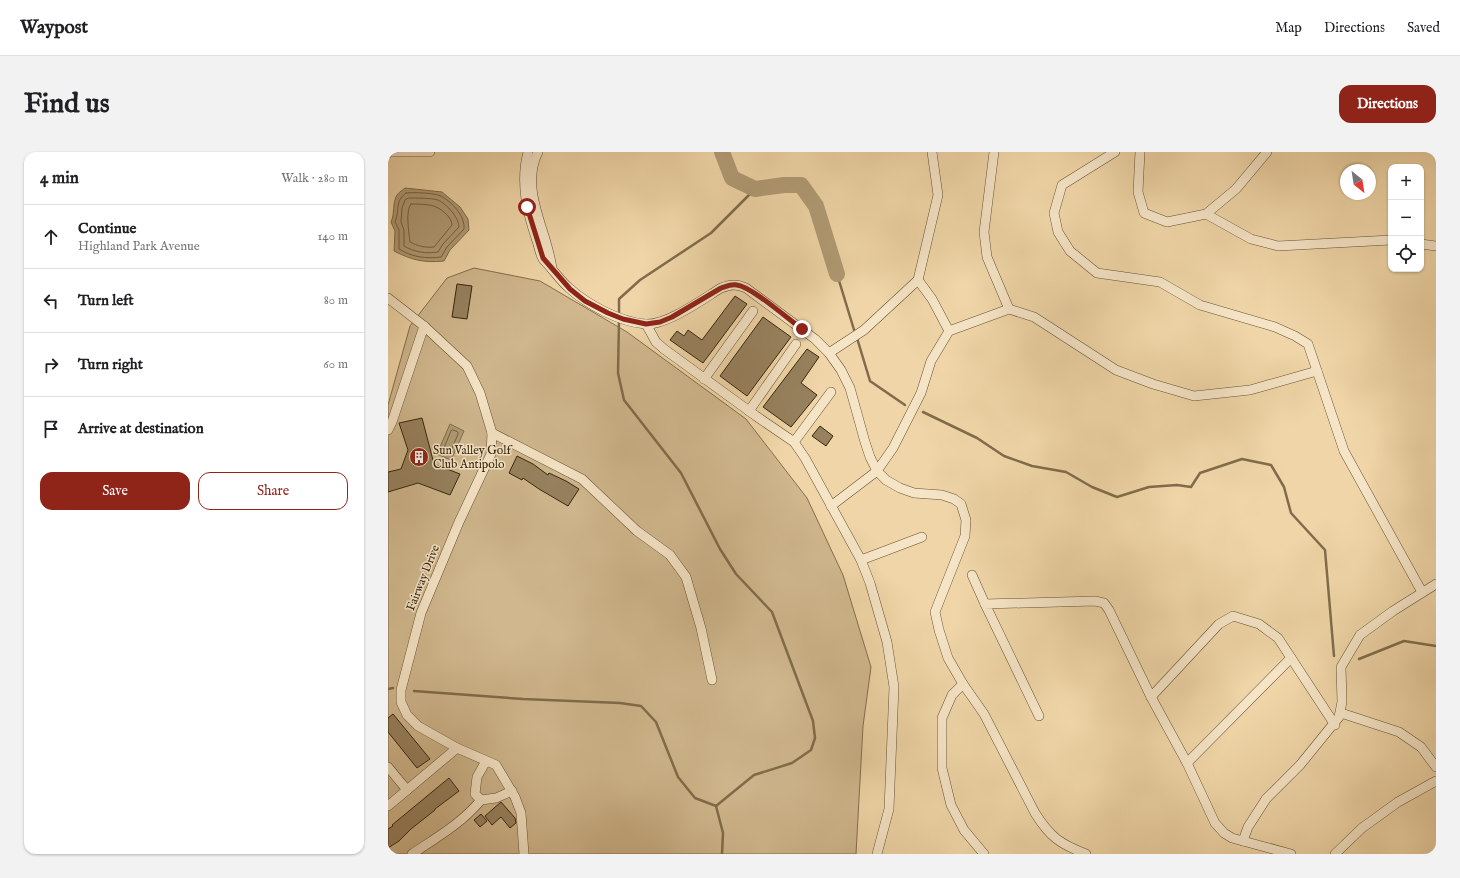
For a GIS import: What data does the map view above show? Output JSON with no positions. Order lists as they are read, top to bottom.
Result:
{
  "streets": {
    "street": ["Fairway Drive"]
  },
  "places": {
    "building": ["Sun Valley Golf Club Antipolo"]
  },
  "north": "bottom right",
  "page": {
    "header": "Waypost",
    "nav": ["Map", "Directions", "Saved"],
    "buttons": [
      "Directions",
      ["Save", "Share"]
    ],
    "title": "Find us",
    "heading": ["4 min", "Walk · 280 m"],
    "map_buttons": ["+", "−"],
    "list": [
      ["Continue", "Highland Park Avenue", "140 m"],
      ["Turn left", "80 m"],
      ["Turn right", "60 m"],
      "Arrive at destination"
    ]
  }
}
